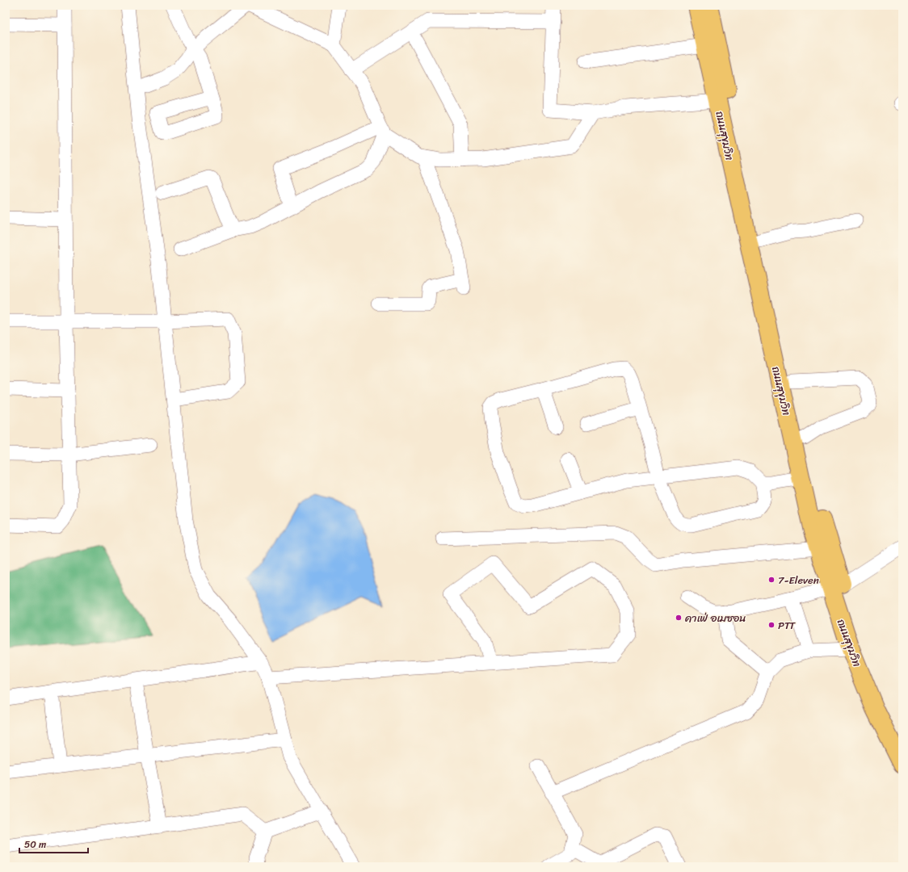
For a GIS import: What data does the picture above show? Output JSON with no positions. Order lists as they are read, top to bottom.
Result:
{
  "streets": {
    "main road": ["ถนนสุขุมวิท"]
  },
  "places": ["7-Eleven", "คาเฟ่ อเมซอน", "PTT"],
  "scale_bar": "50 m"
}
